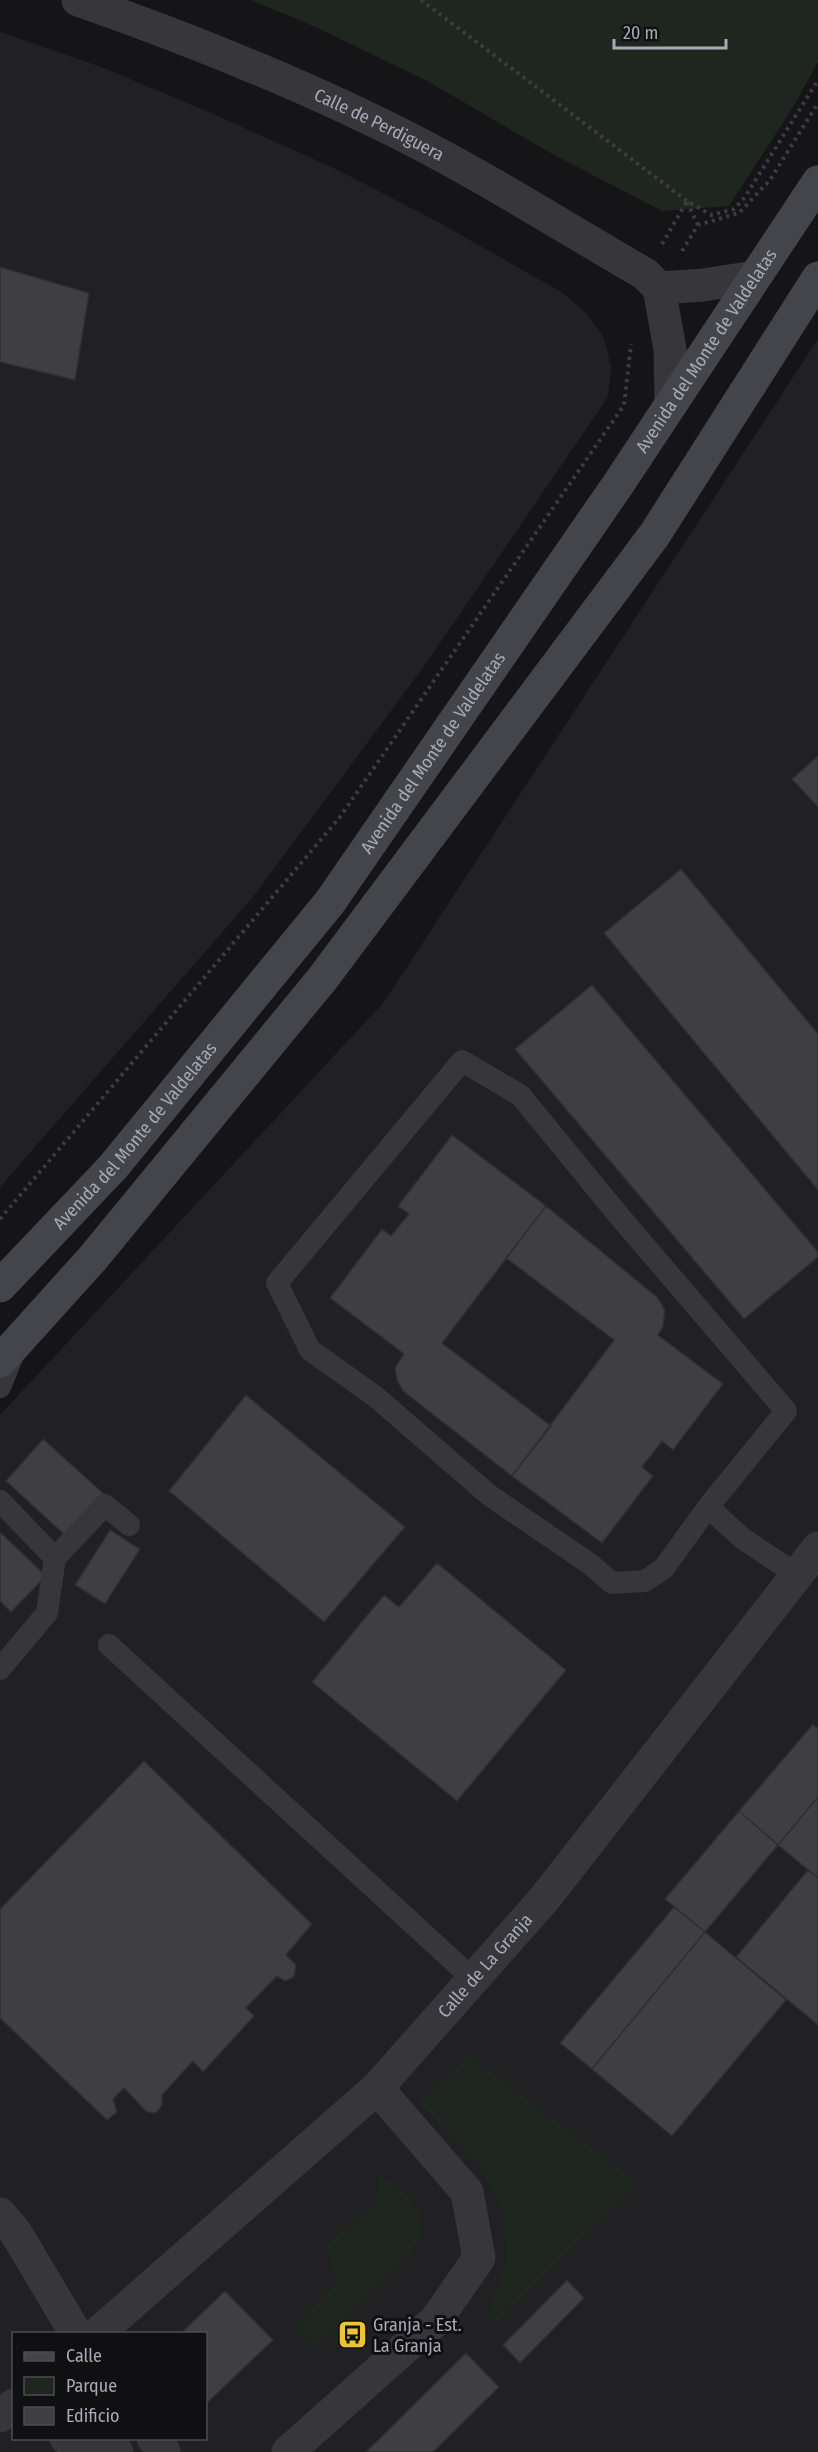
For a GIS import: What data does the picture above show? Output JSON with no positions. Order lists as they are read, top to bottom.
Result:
{
  "streets": {
    "street": ["Calle de Perdiguera", "Avenida del Monte de Valdelatas", "Calle de La Granja"]
  },
  "places": {
    "bus stop": ["Granja - Est. La Granja"]
  },
  "legend": ["Calle", "Parque", "Edificio"],
  "scale_bar": "20 m"
}
